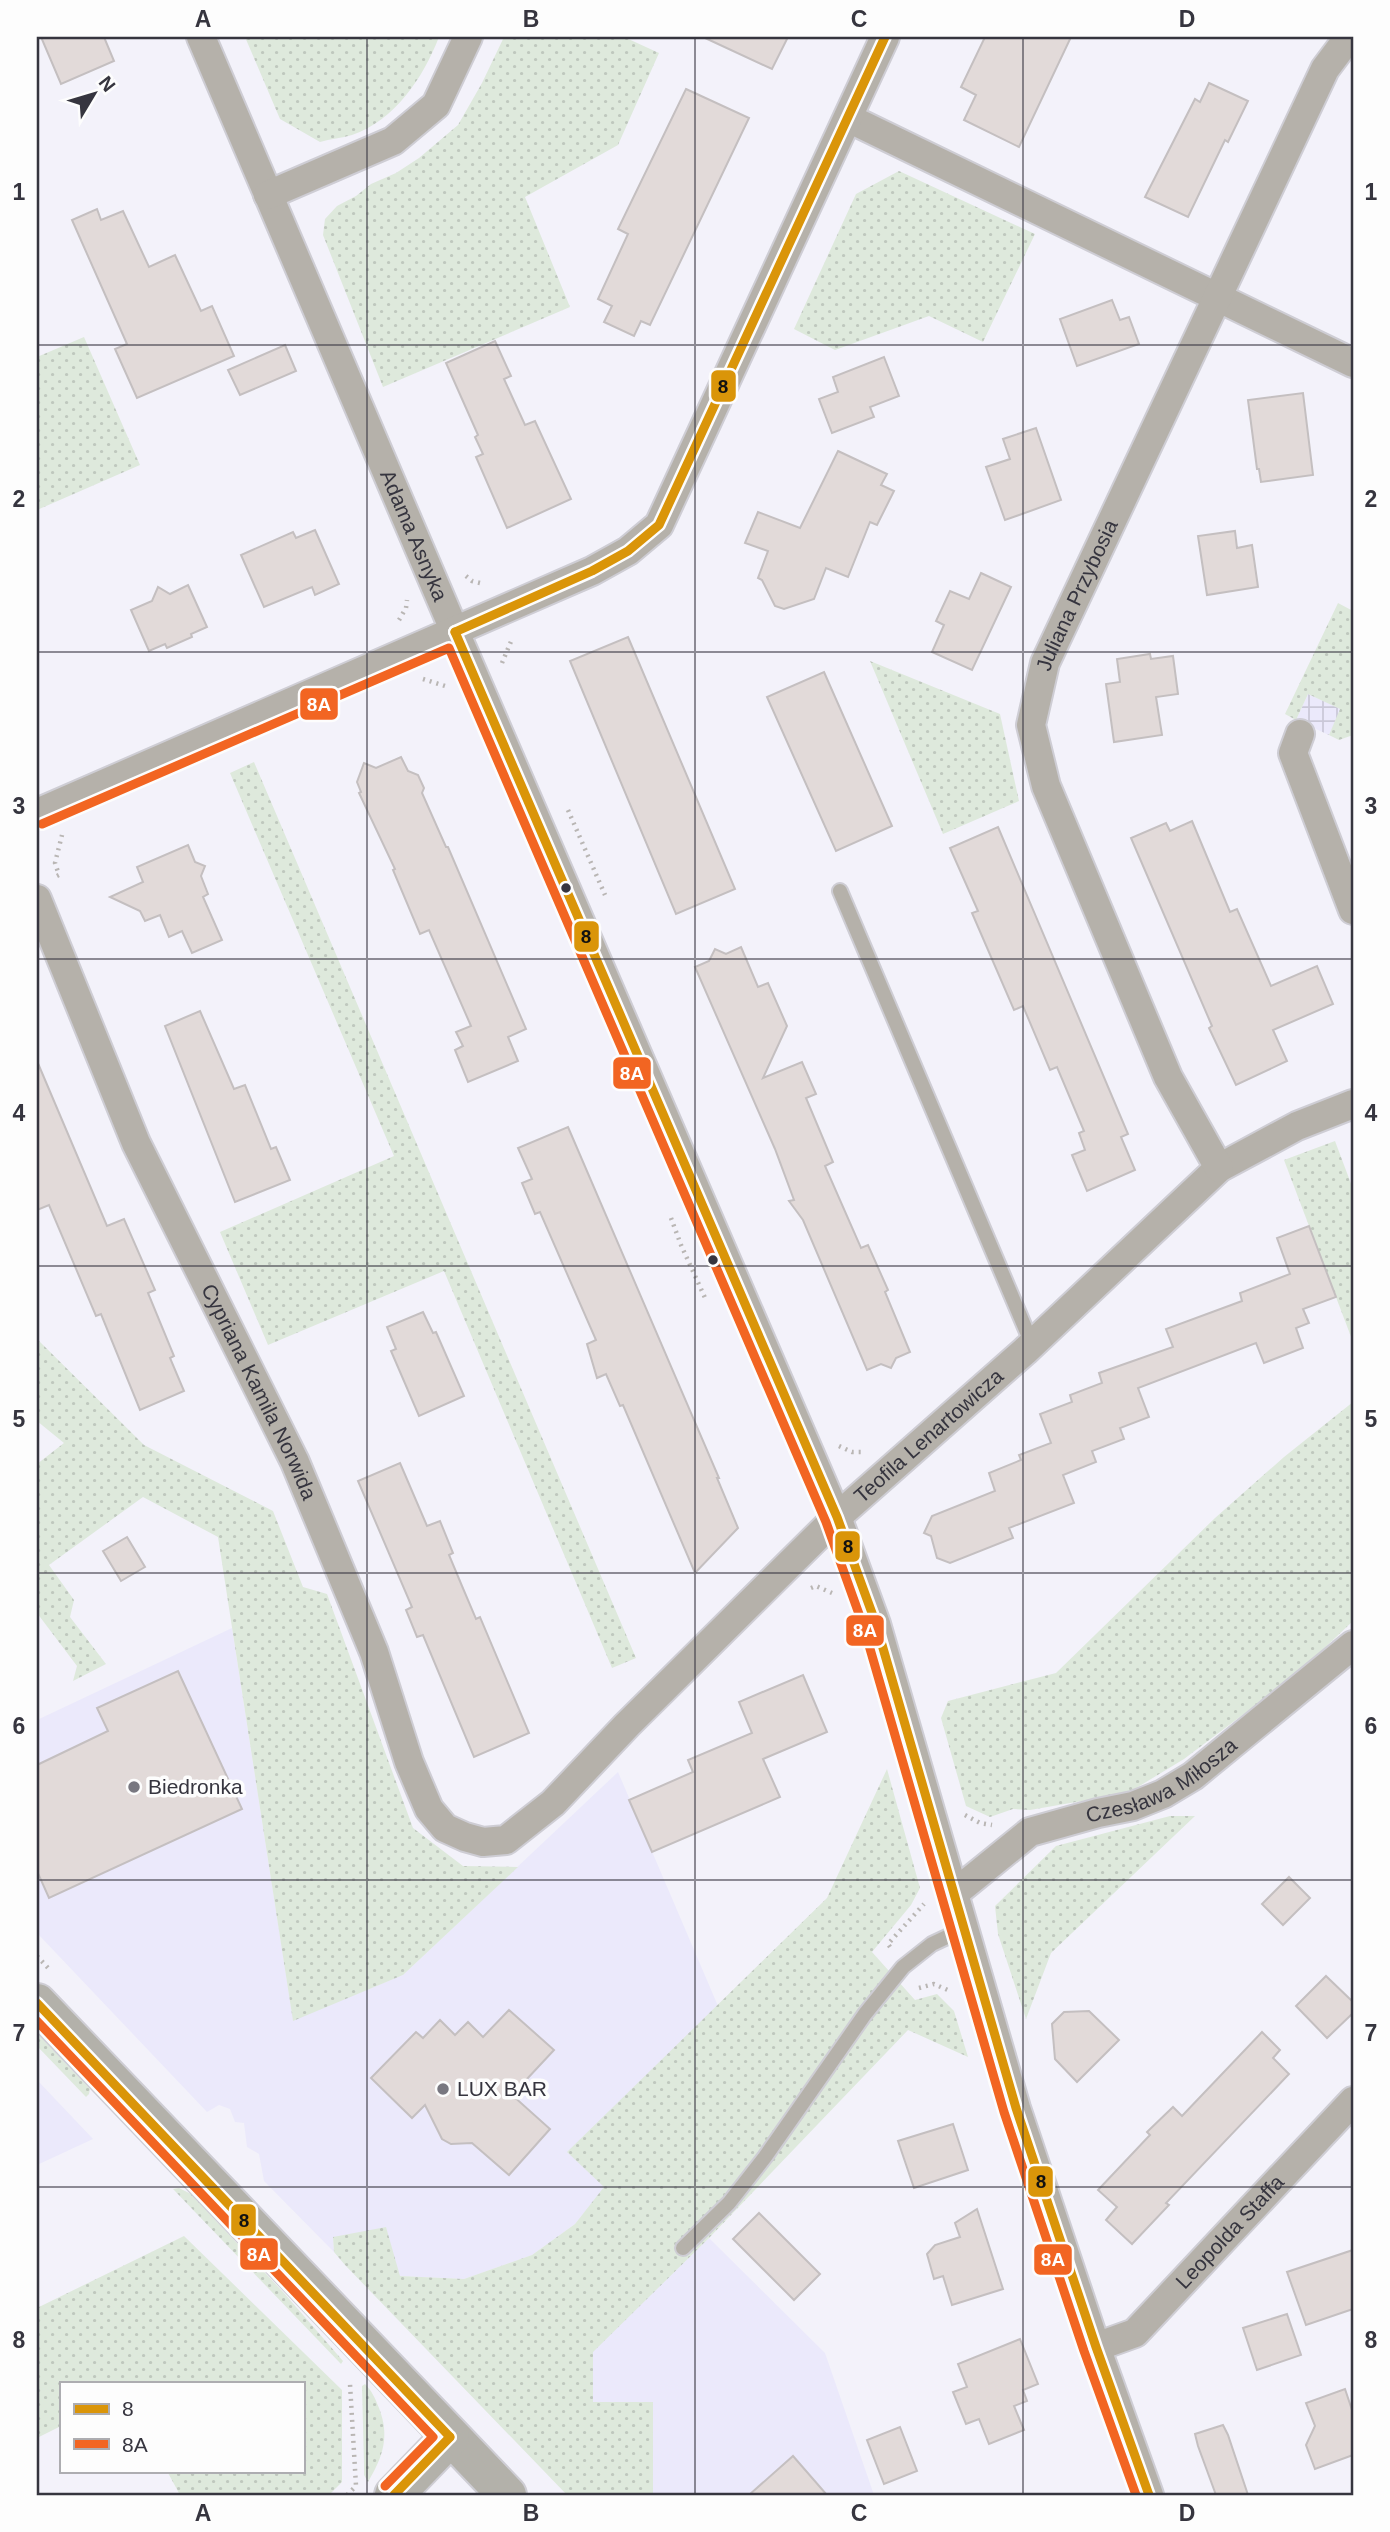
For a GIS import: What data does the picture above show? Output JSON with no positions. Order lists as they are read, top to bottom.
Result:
{
  "streets": {
    "street": [
      "Adama Asnyka",
      "Juliana Przybosia",
      "Cypriana Kamila Norwida",
      "Teofila Lenartowicza",
      "Czesława Miłosza",
      "Leopolda Staffa"
    ]
  },
  "crossings": [
    ["Adama Asnyka", "Teofila Lenartowicza"],
    ["Adama Asnyka", "Czesława Miłosza"],
    ["Adama Asnyka", "Leopolda Staffa"],
    ["Juliana Przybosia", "Teofila Lenartowicza"],
    ["Cypriana Kamila Norwida", "Teofila Lenartowicza"]
  ],
  "places": ["Biedronka", "LUX BAR"],
  "lines": ["transit line 8", "transit line 8A"],
  "legend": ["8", "8A"],
  "north": "top right",
  "grid": {
    "columns": [
      "A",
      "B",
      "C",
      "D"
    ],
    "rows": [
      "1",
      "2",
      "3",
      "4",
      "5",
      "6",
      "7",
      "8"
    ]
  }
}
